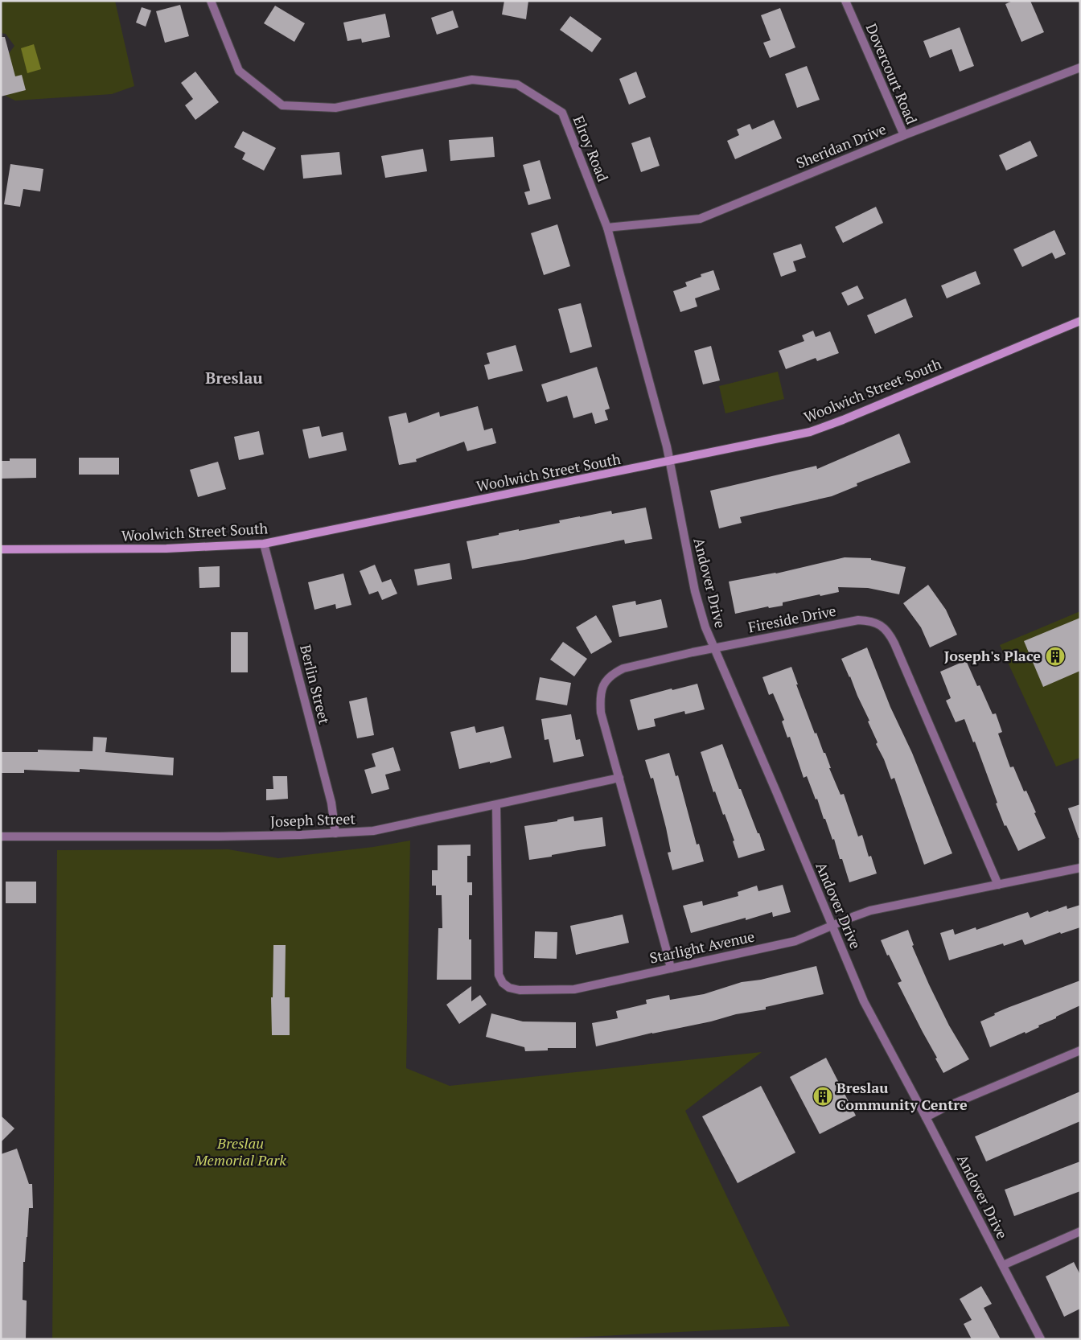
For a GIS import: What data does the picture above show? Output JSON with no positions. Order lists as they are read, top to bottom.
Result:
{
  "streets": {
    "street": [
      "Dovercourt Road",
      "Sheridan Drive",
      "Elroy Road",
      "Woolwich Street South",
      "Andover Drive",
      "Fireside Drive",
      "Berlin Street",
      "Joseph Street",
      "Starlight Avenue"
    ]
  },
  "crossings": [
    ["Dovercourt Road", "Sheridan Drive"],
    ["Sheridan Drive", "Elroy Road"],
    ["Elroy Road", "Woolwich Street South"],
    ["Elroy Road", "Andover Drive"],
    ["Woolwich Street South", "Andover Drive"],
    ["Woolwich Street South", "Berlin Street"],
    ["Andover Drive", "Fireside Drive"],
    ["Andover Drive", "Starlight Avenue"],
    ["Fireside Drive", "Joseph Street"],
    ["Fireside Drive", "Starlight Avenue"],
    ["Berlin Street", "Joseph Street"],
    ["Joseph Street", "Starlight Avenue"]
  ],
  "districts": ["Breslau"],
  "parks": ["Breslau Memorial Park"],
  "places": {
    "building": ["Joseph's Place", "Breslau Community Centre"]
  }
}
